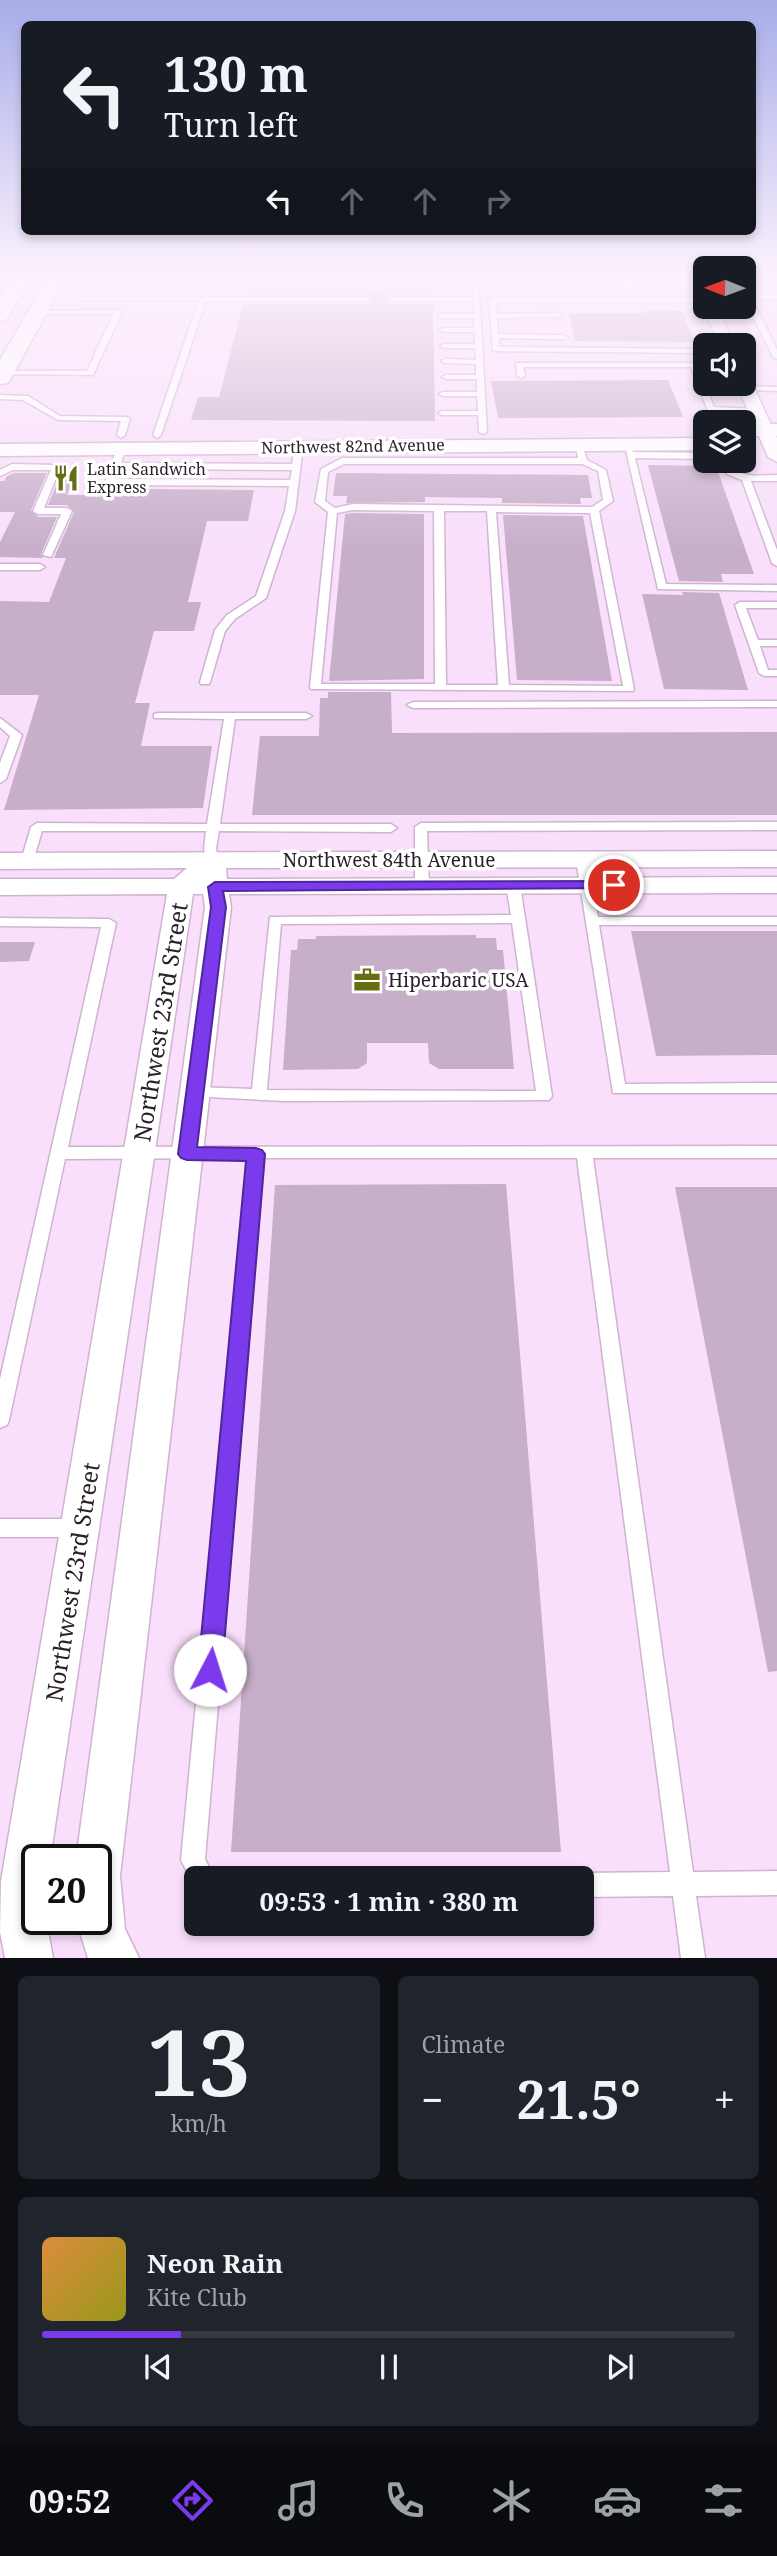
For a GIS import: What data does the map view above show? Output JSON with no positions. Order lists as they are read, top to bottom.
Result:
{
  "streets": {
    "street": ["Northwest 82nd Avenue", "Northwest 84th Avenue", "Northwest 23rd Street"]
  },
  "crossings": [
    ["Northwest 84th Avenue", "Northwest 23rd Street"]
  ],
  "places": {
    "restaurant": ["Latin Sandwich Express"],
    "office": ["Hiperbaric USA"]
  },
  "north": "left",
  "page": {
    "turn": ["130 m", "Turn left"],
    "limit": "20",
    "trip": "09:53 · 1 min · 380 m",
    "tile": [
      ["13", "km/h"],
      "Climate"
    ],
    "heat": ["−", "21.5°", "+"],
    "song": ["Neon Rain", "Kite Club"],
    "tabs": "09:52"
  }
}
